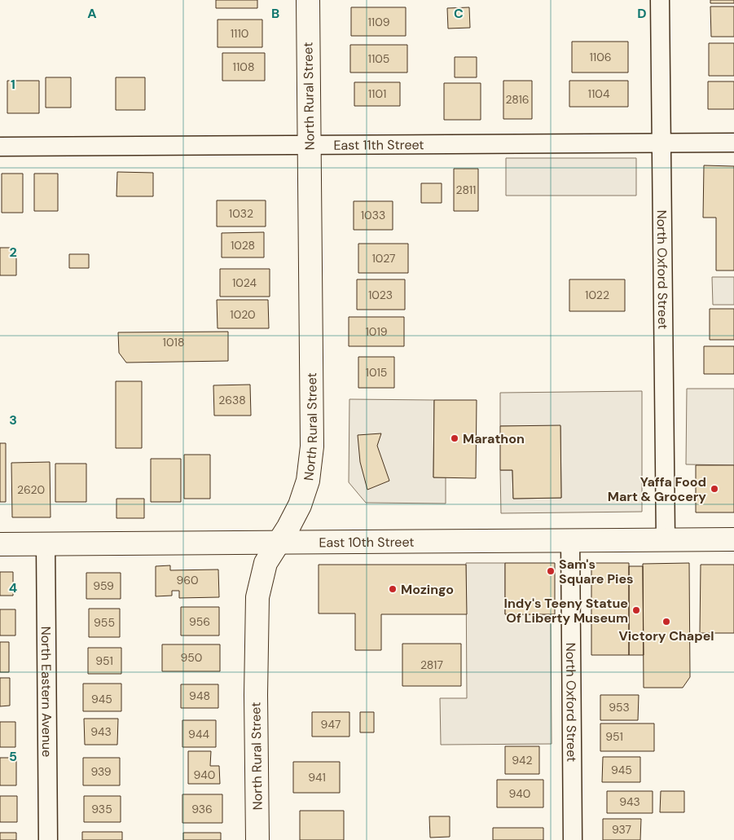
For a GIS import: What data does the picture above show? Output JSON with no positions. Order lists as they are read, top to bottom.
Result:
{
  "streets": {
    "main road": ["North Rural Street", "East 10th Street"],
    "street": ["East 11th Street", "North Oxford Street", "North Eastern Avenue"]
  },
  "crossings": [
    ["North Rural Street", "East 11th Street"],
    ["North Rural Street", "East 10th Street"],
    ["East 11th Street", "North Oxford Street"],
    ["North Oxford Street", "East 10th Street"],
    ["East 10th Street", "North Eastern Avenue"]
  ],
  "places": [
    "Marathon",
    "Yaffa Food Mart & Grocery",
    "Sam's Square Pies",
    "Mozingo",
    "Indy's Teeny Statue Of Liberty Museum",
    "Victory Chapel"
  ],
  "house_numbers": [
    "1109",
    "1110",
    "1106",
    "1105",
    "1108",
    "1101",
    "1104",
    "2816",
    "2811",
    "1032",
    "1033",
    "1028",
    "1027",
    "1024",
    "1023",
    "1022",
    "1020",
    "1019",
    "1018",
    "1015",
    "2638",
    "2620",
    "960",
    "959",
    "956",
    "955",
    "950",
    "951",
    "2817",
    "948",
    "945",
    "953",
    "947",
    "943",
    "944",
    "951",
    "942",
    "945",
    "939",
    "940",
    "941",
    "940",
    "943",
    "935",
    "936",
    "937"
  ],
  "grid": {
    "columns": [
      "A",
      "B",
      "C",
      "D"
    ],
    "rows": [
      "1",
      "2",
      "3",
      "4",
      "5"
    ]
  }
}
